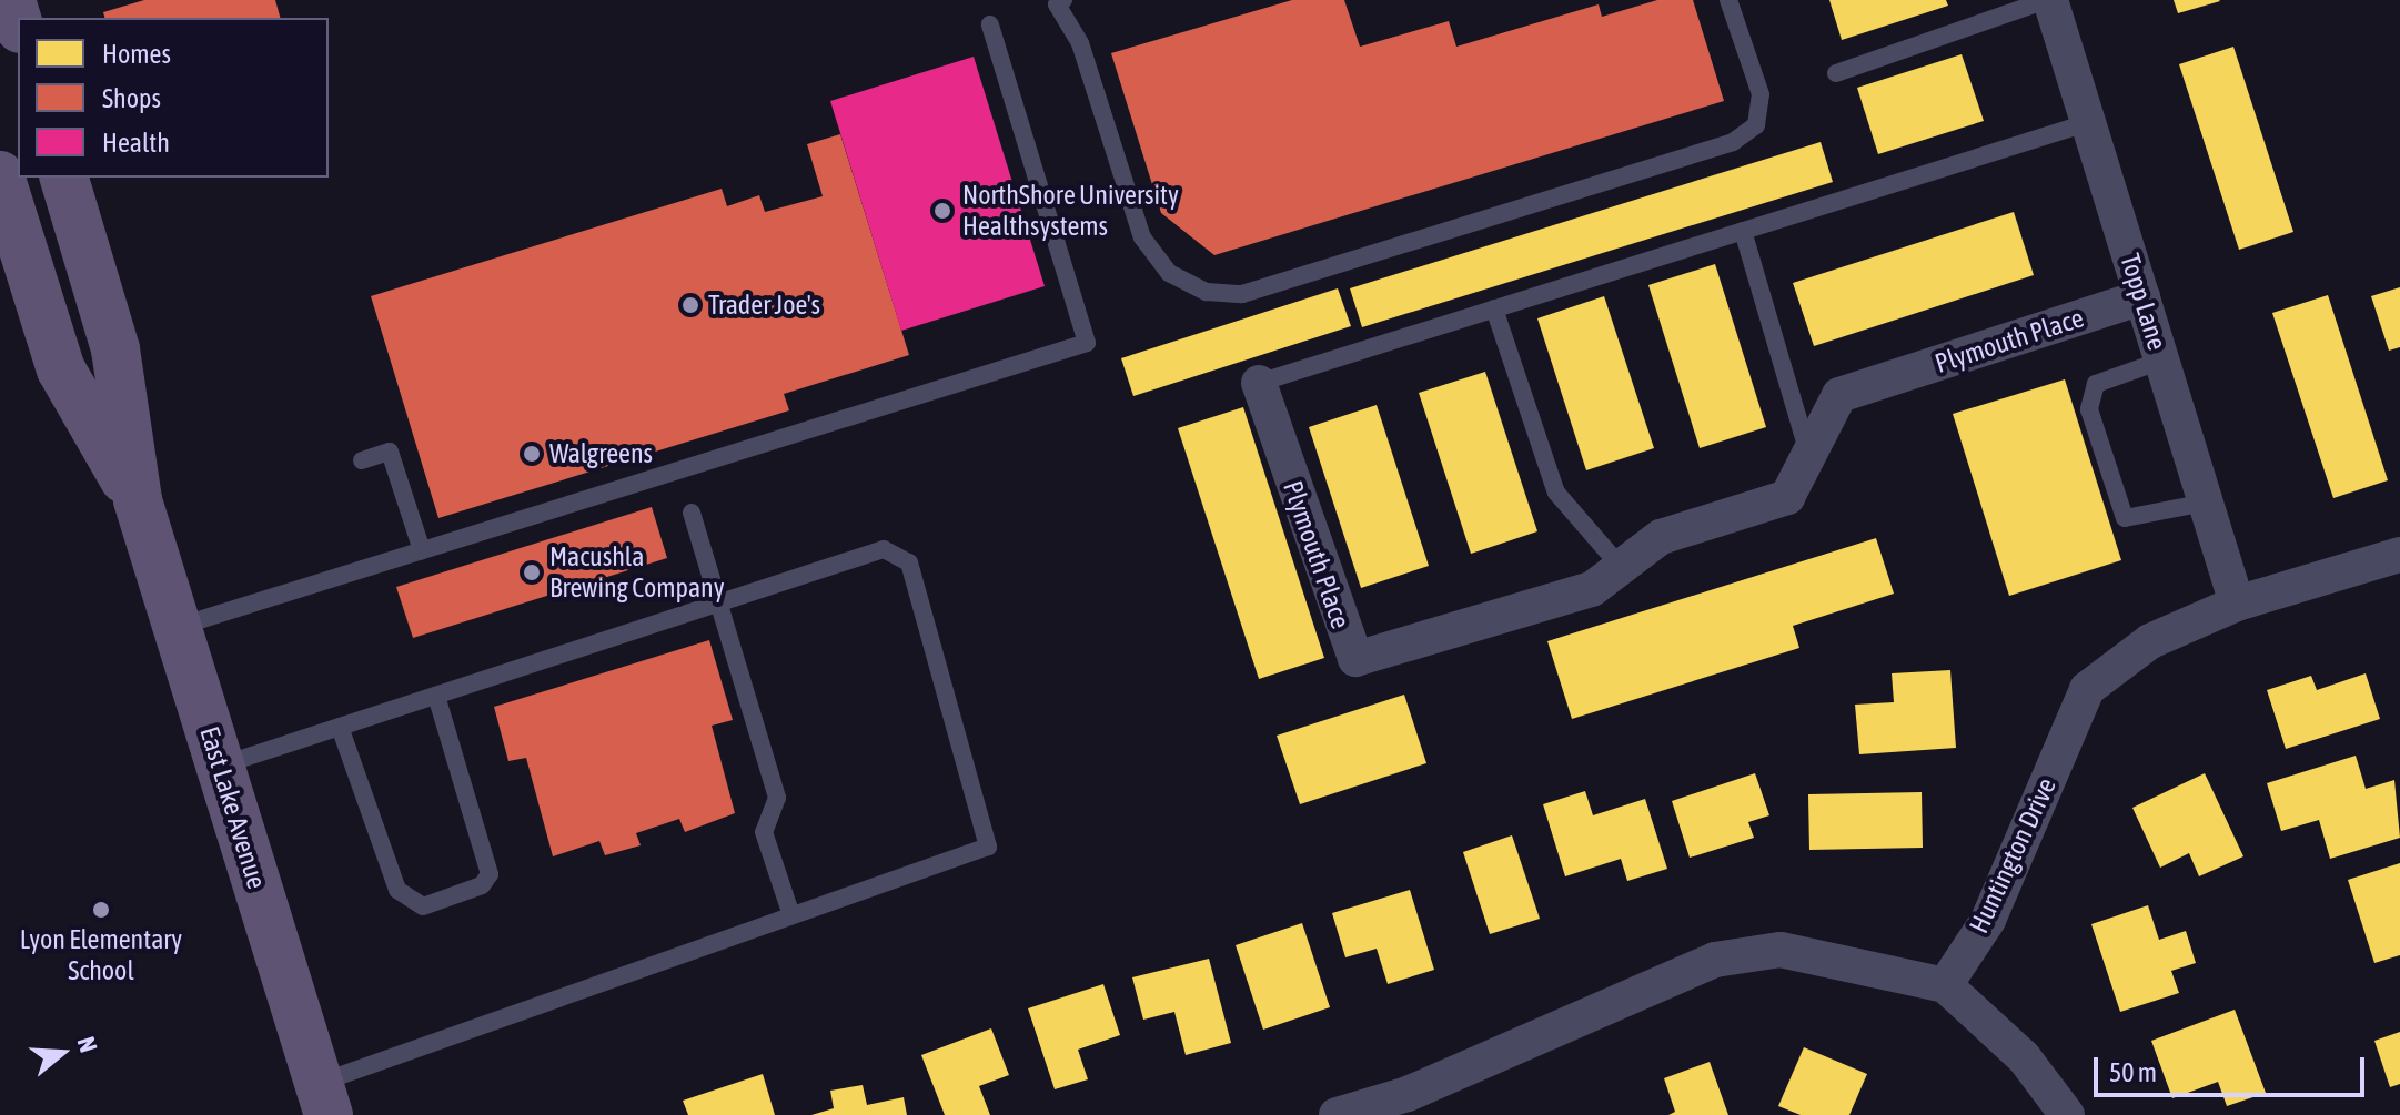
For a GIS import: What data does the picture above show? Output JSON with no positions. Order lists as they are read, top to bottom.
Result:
{
  "streets": {
    "main road": ["East Lake Avenue"],
    "street": ["Topp Lane", "Plymouth Place", "Huntington Drive"]
  },
  "crossings": [
    ["Topp Lane", "Plymouth Place"],
    ["Topp Lane", "Huntington Drive"]
  ],
  "places": [
    "NorthShore University Healthsystems",
    "Trader Joe's",
    "Walgreens",
    "Macushla Brewing Company",
    "Lyon Elementary School"
  ],
  "legend": ["Homes", "Shops", "Health"],
  "scale_bar": "50 m",
  "north": "right"
}
